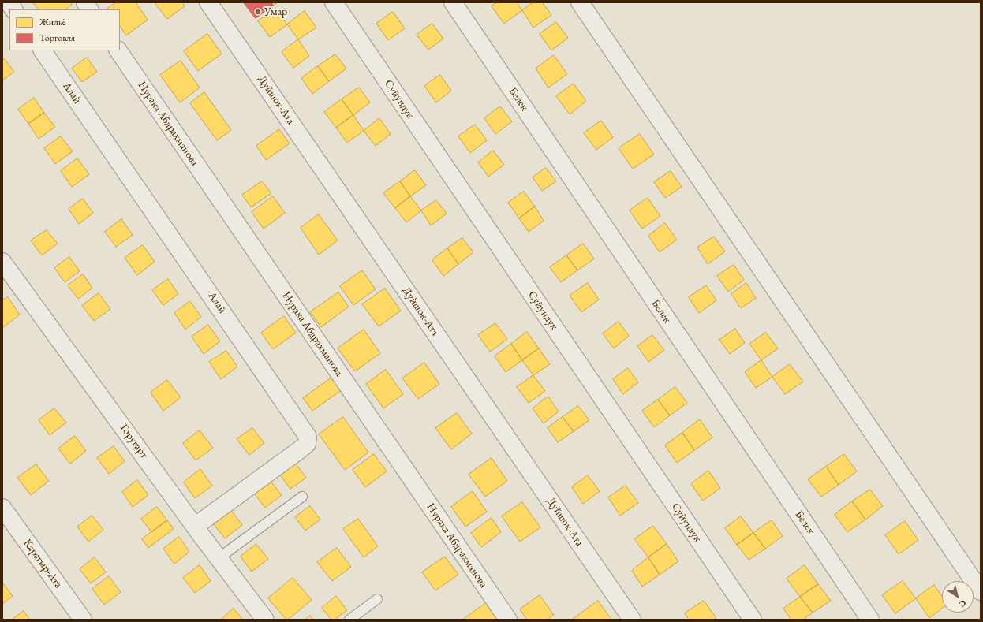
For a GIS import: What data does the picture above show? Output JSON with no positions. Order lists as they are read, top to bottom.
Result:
{
  "streets": {
    "street": [
      "Алай",
      "Суйундук",
      "Белек",
      "Дуйшок-Ата",
      "Нурака Абдрахманова",
      "Торугарт",
      "Карагыр-Ата"
    ]
  },
  "crossings": [
    ["Алай", "Торугарт"]
  ],
  "places": ["Умар"],
  "legend": ["Жильё", "Торговля"],
  "north": "bottom right"
}
